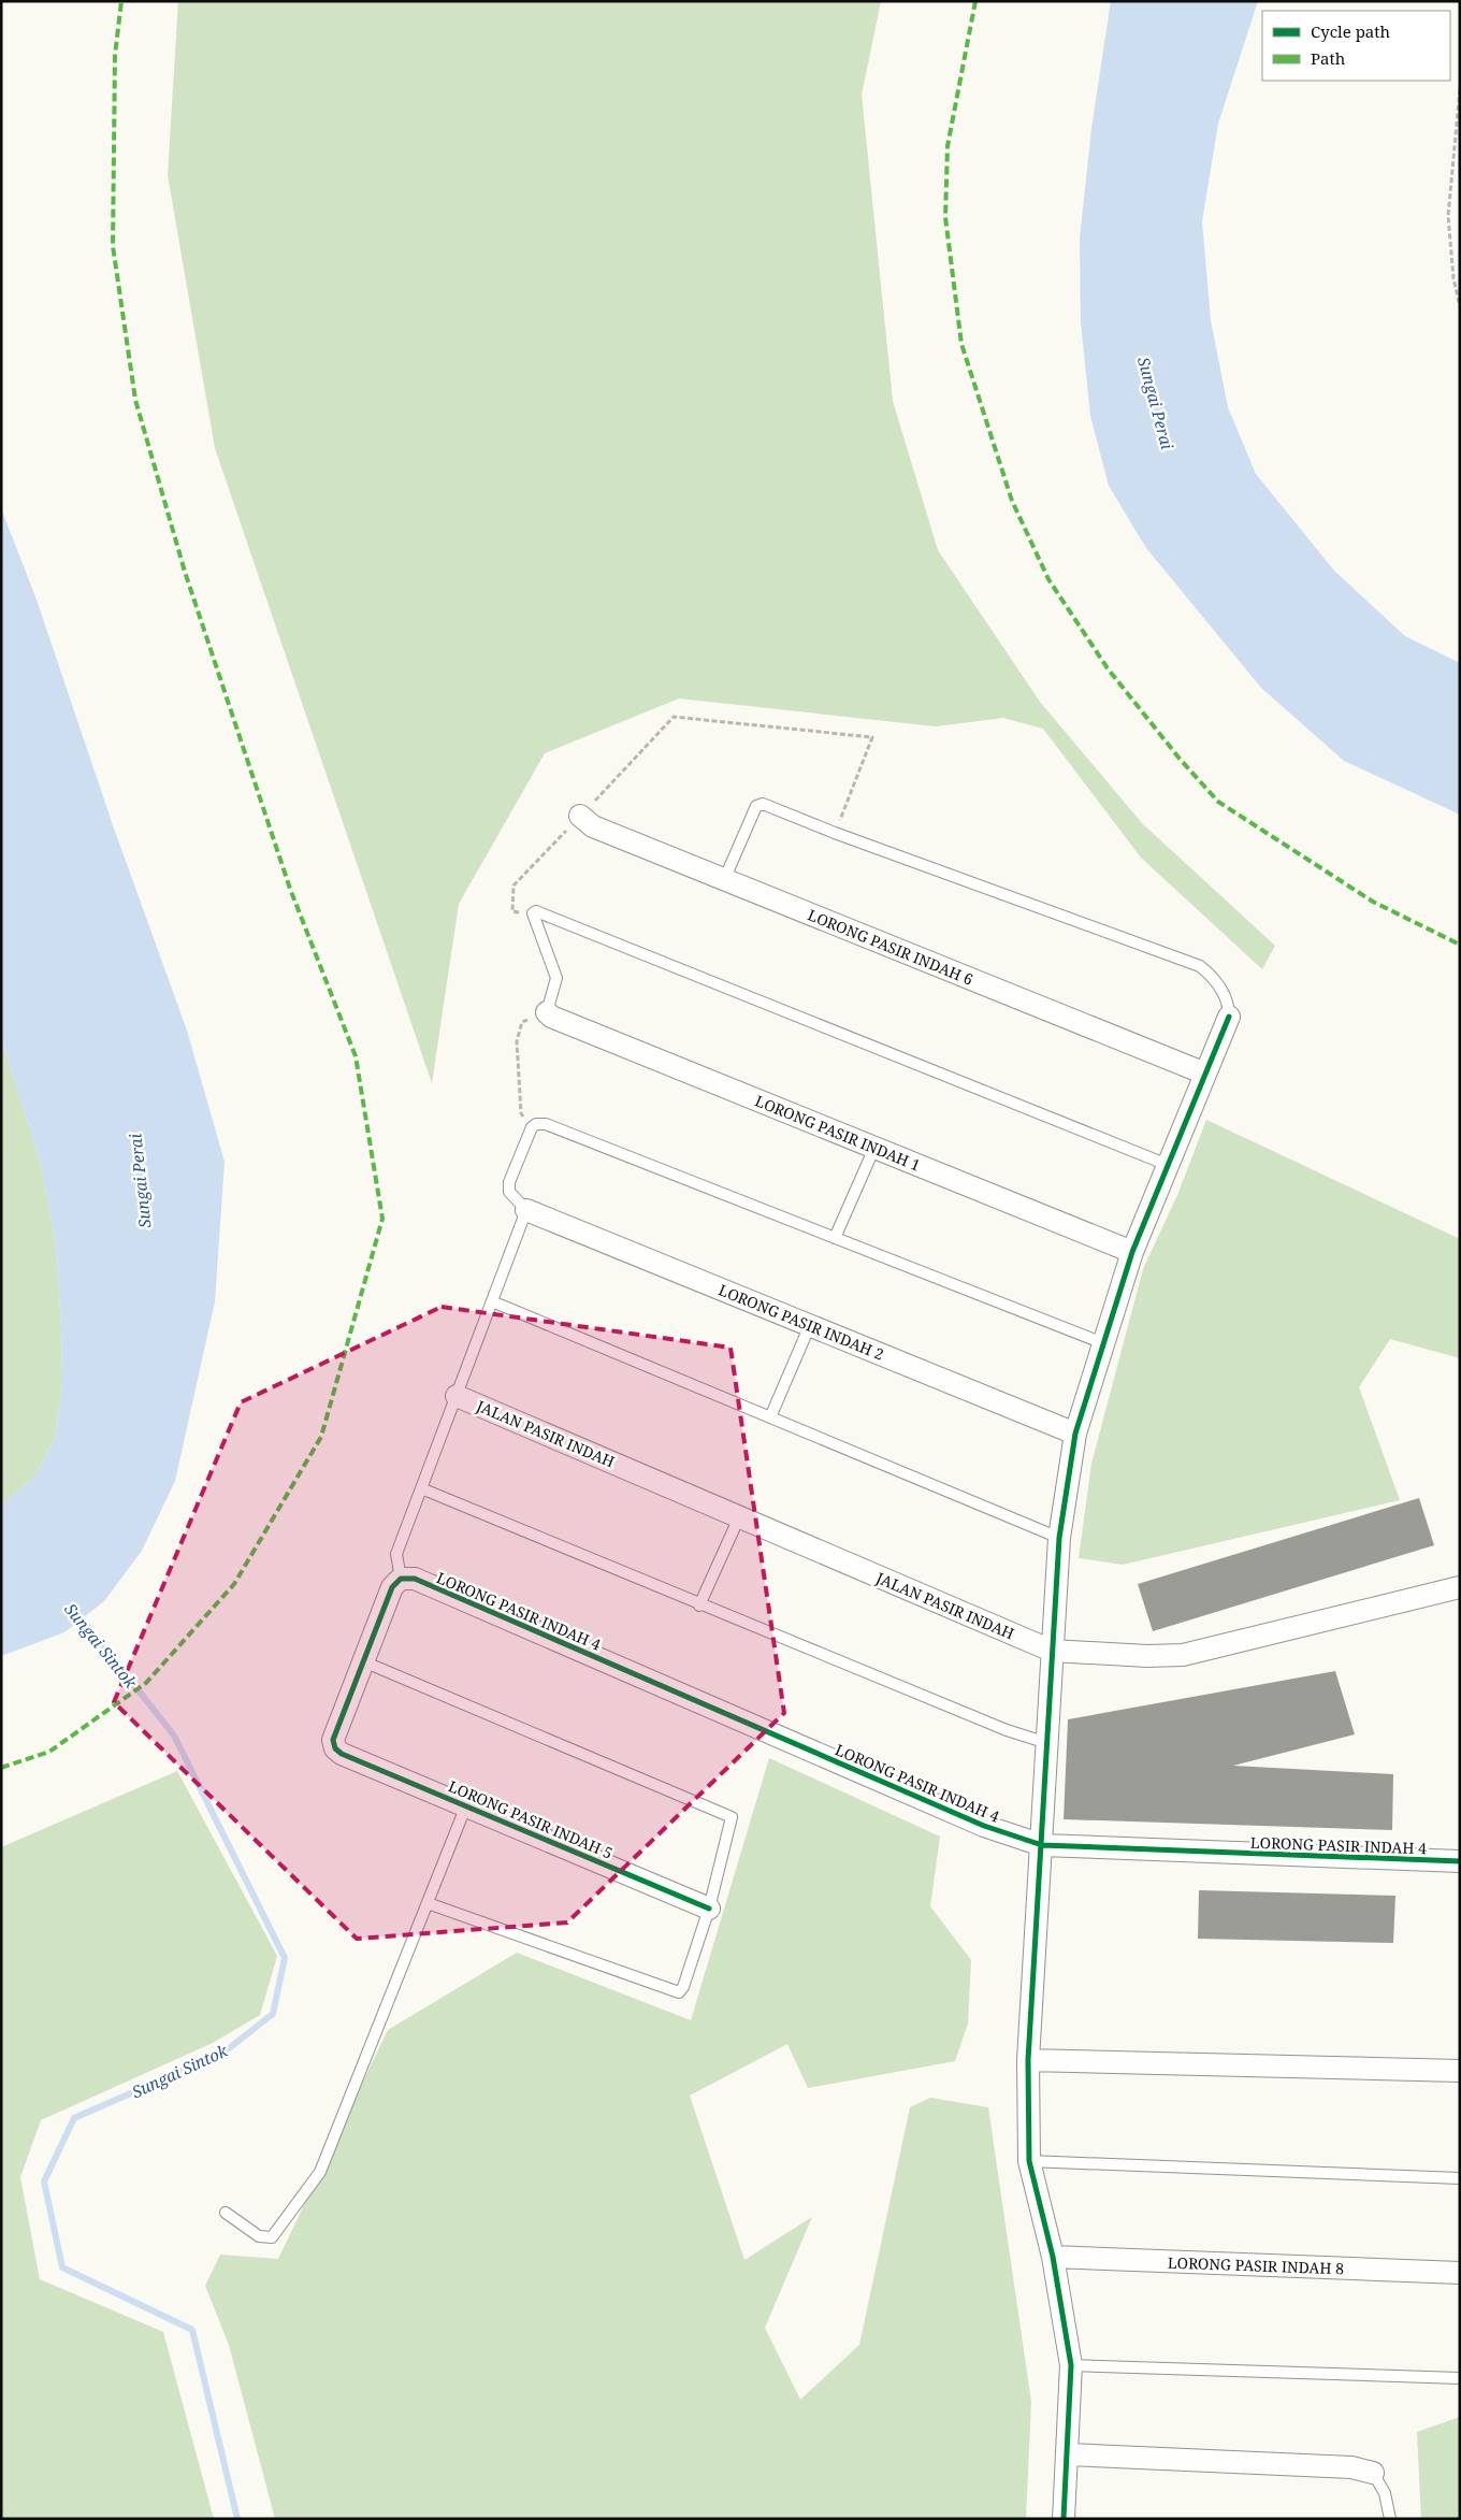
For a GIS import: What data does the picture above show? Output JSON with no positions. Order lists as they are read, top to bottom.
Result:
{
  "streets": {
    "street": [
      "LORONG PASIR INDAH 6",
      "LORONG PASIR INDAH 1",
      "LORONG PASIR INDAH 2",
      "JALAN PASIR INDAH",
      "LORONG PASIR INDAH 4",
      "LORONG PASIR INDAH 5",
      "LORONG PASIR INDAH 8"
    ]
  },
  "water": ["Sungai Perai", "Sungai Sintok"],
  "legend": ["Cycle path", "Path"]
}
